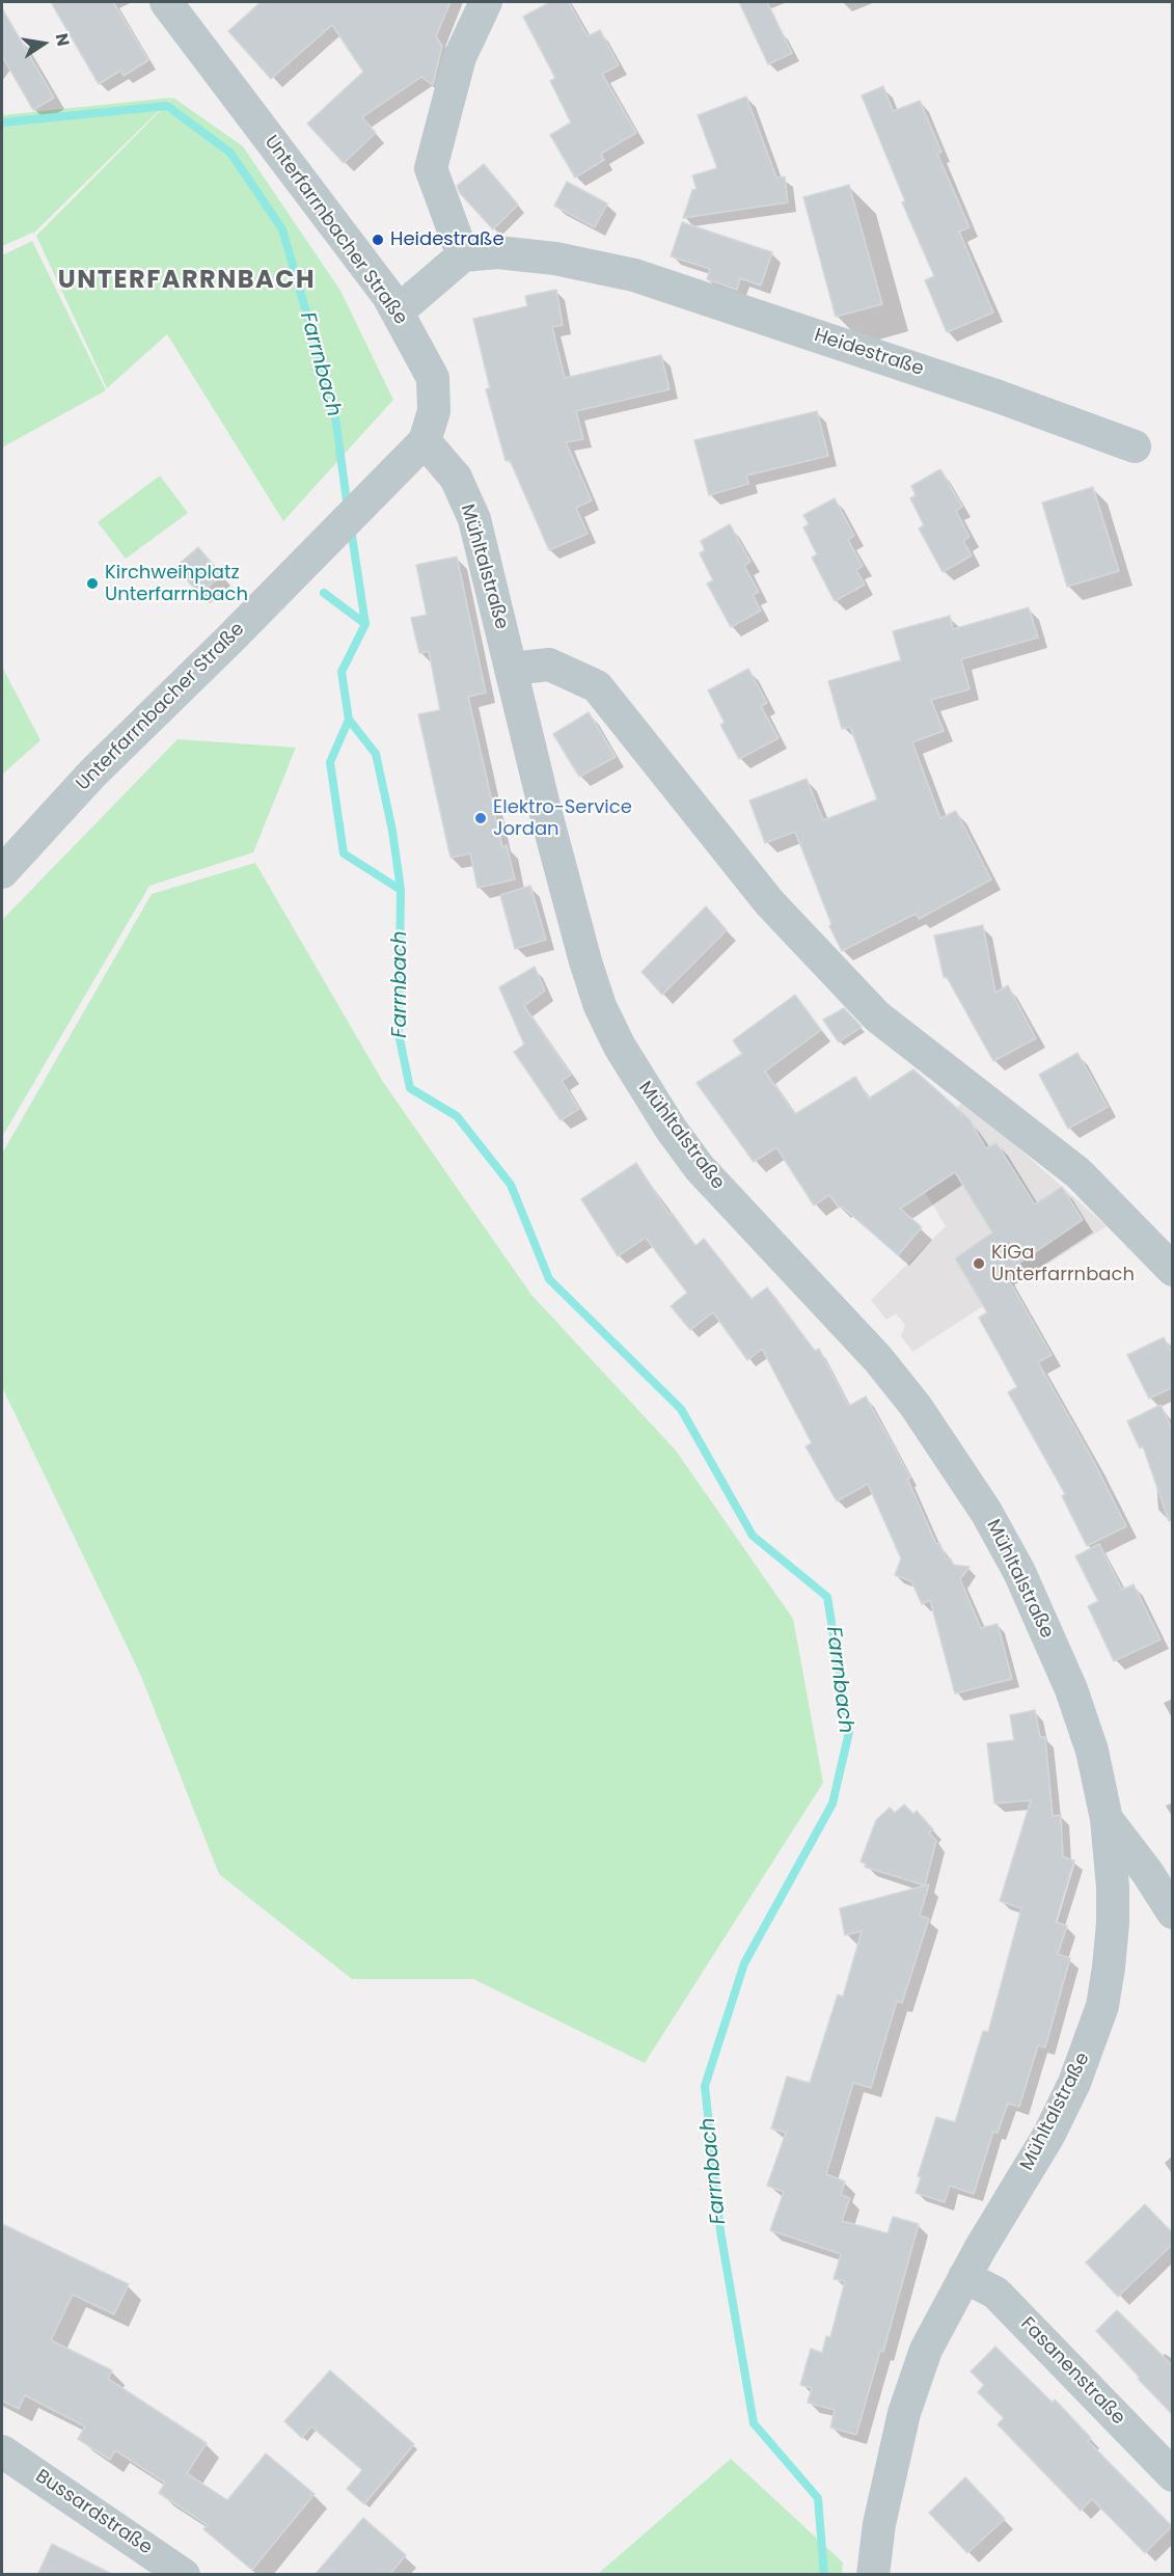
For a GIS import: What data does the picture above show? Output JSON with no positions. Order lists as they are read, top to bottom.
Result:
{
  "streets": {
    "street": [
      "Unterfarrnbacher Straße",
      "Heidestraße",
      "Mühltalstraße",
      "Fasanenstraße",
      "Bussardstraße"
    ]
  },
  "crossings": [
    ["Unterfarrnbacher Straße", "Mühltalstraße"],
    ["Mühltalstraße", "Fasanenstraße"]
  ],
  "districts": ["UNTERFARRNBACH"],
  "water": ["Farrnbach"],
  "places": [
    "Heidestraße",
    "Kirchweihplatz Unterfarrnbach",
    "Elektro-Service Jordan",
    "KiGa Unterfarrnbach"
  ],
  "north": "right"
}
